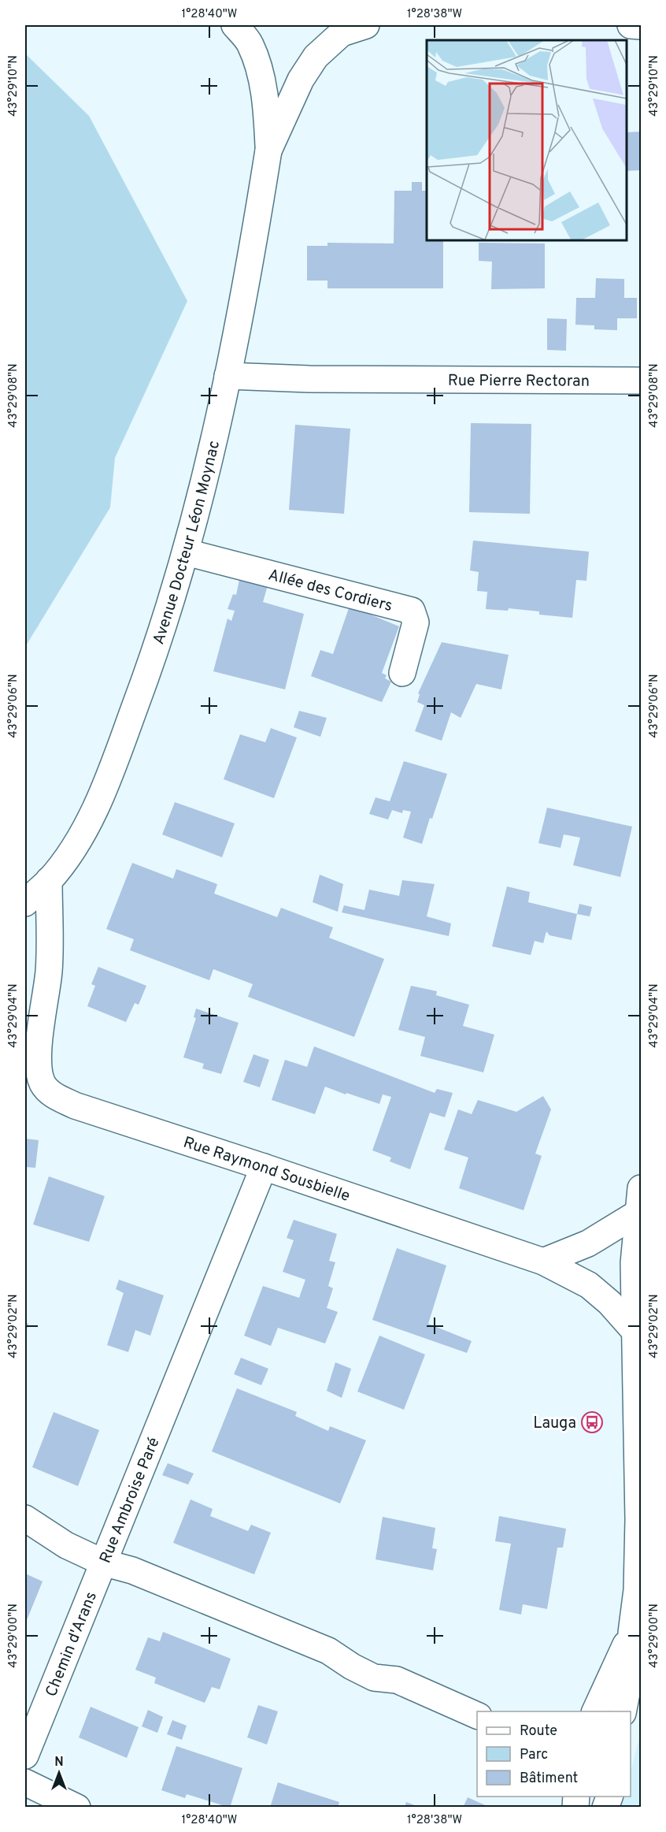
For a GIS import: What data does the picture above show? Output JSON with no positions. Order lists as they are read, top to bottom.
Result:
{
  "streets": {
    "street": [
      "Rue Pierre Rectoran",
      "Avenue Docteur Léon Moynac",
      "Allée des Cordiers",
      "Rue Raymond Sousbielle",
      "Rue Ambroise Paré",
      "Chemin d'Arans"
    ]
  },
  "crossings": [
    ["Rue Pierre Rectoran", "Avenue Docteur Léon Moynac"],
    ["Avenue Docteur Léon Moynac", "Allée des Cordiers"],
    ["Avenue Docteur Léon Moynac", "Rue Raymond Sousbielle"],
    ["Rue Raymond Sousbielle", "Rue Ambroise Paré"],
    ["Rue Ambroise Paré", "Chemin d'Arans"]
  ],
  "places": {
    "bus stop": ["Lauga"]
  },
  "legend": ["Route", "Parc", "Bâtiment"],
  "north": "top",
  "coordinates": [
    "1°28'40\"W",
    "1°28'38\"W",
    "43°29'10\"N",
    "43°29'08\"N",
    "43°29'06\"N",
    "43°29'04\"N",
    "43°29'02\"N",
    "43°29'00\"N"
  ]
}
